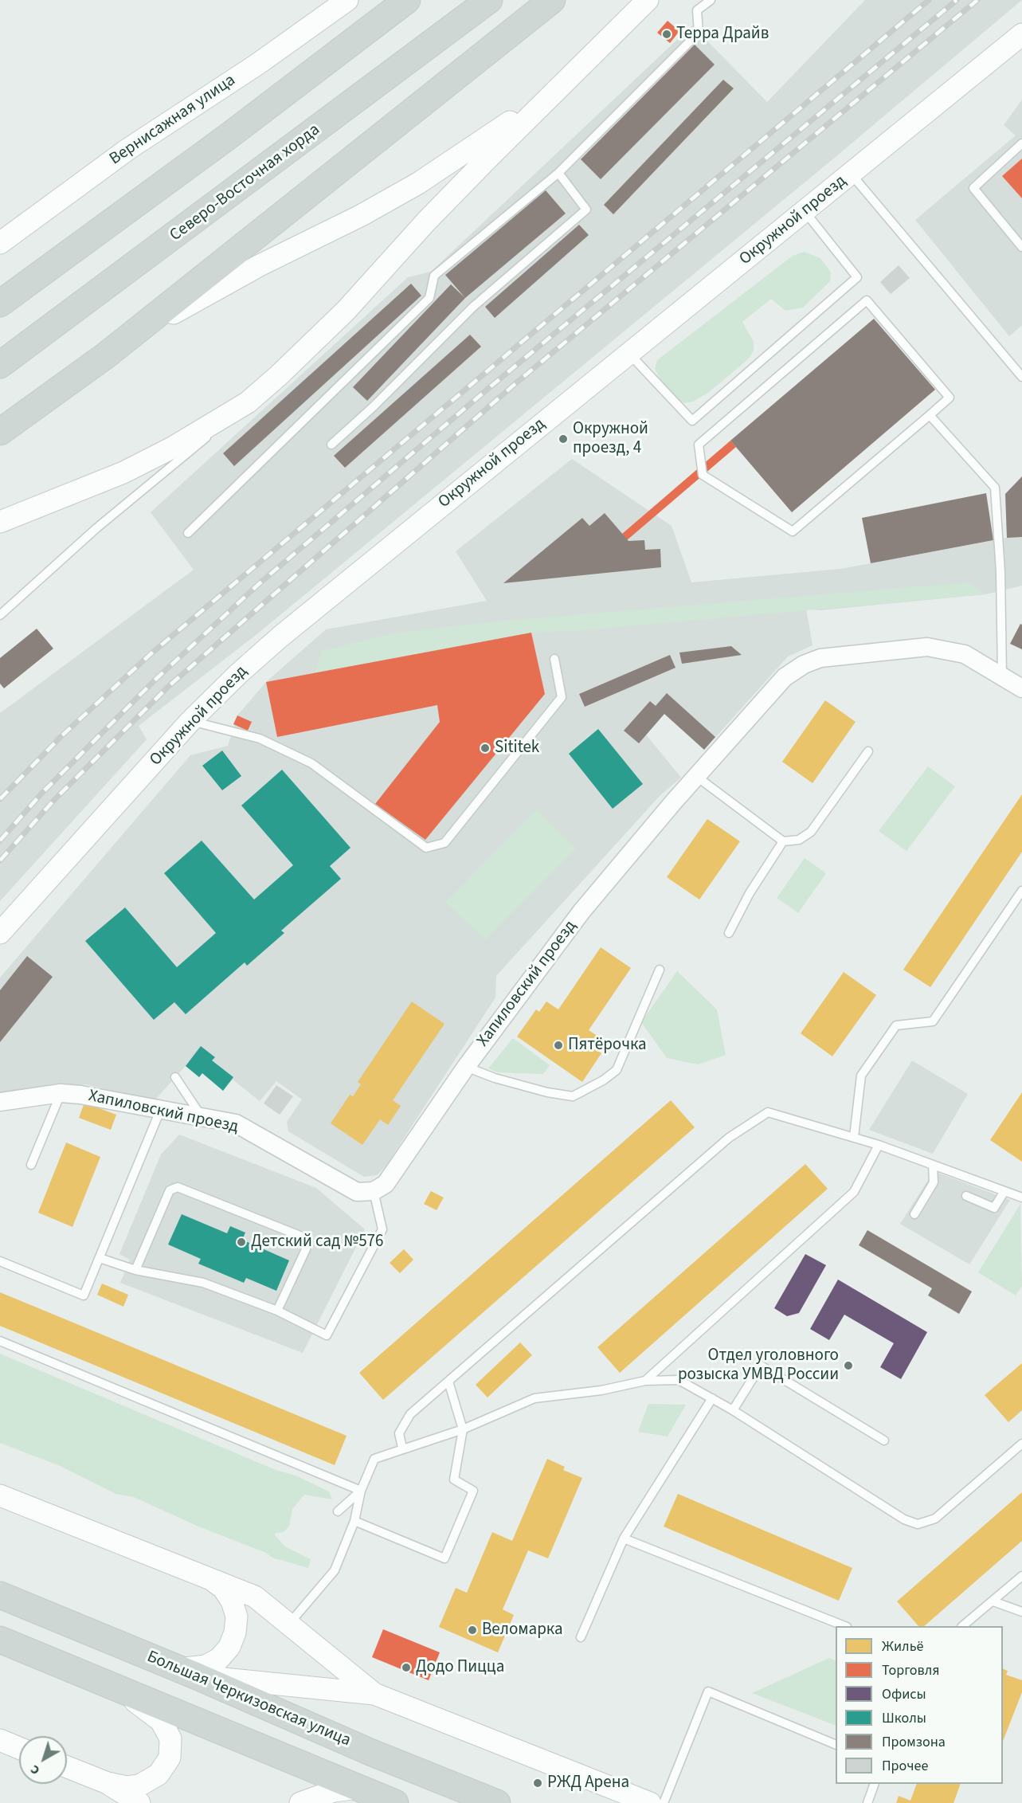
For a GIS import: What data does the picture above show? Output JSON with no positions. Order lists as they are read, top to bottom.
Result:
{
  "streets": {
    "main road": ["Северо-Восточная хорда", "Большая Черкизовская улица"],
    "street": ["Вернисажная улица", "Окружной проезд", "Хапиловский проезд"]
  },
  "places": [
    "Терра Драйв",
    "Окружной проезд, 4",
    "Sititek",
    "Пятёрочка",
    "Детский сад №576",
    "Отдел уголовного розыска УМВД России",
    "Веломарка",
    "Додо Пицца",
    "РЖД Арена"
  ],
  "legend": [
    "Жильё",
    "Торговля",
    "Офисы",
    "Школы",
    "Промзона",
    "Прочее"
  ],
  "north": "bottom left"
}
